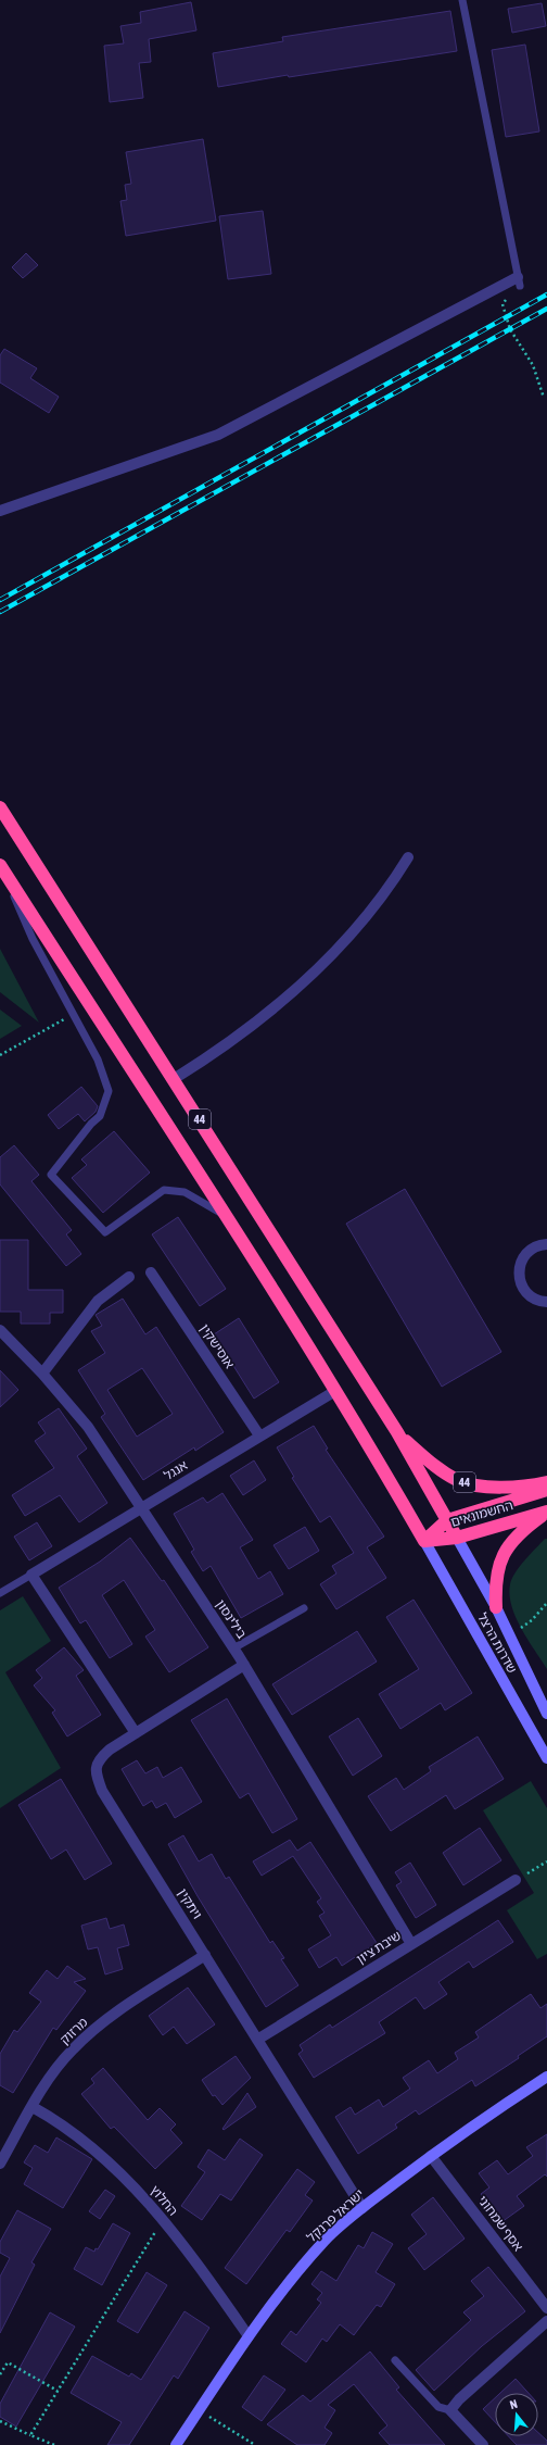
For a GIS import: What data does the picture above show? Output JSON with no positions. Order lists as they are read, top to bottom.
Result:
{
  "streets": {
    "highway": ["44", "החשמונאים"],
    "street": [
      "אוסישקין",
      "אנגל",
      "בילינסון",
      "שדרות הרצל",
      "ויתקין",
      "שיבת ציון",
      "מרזוק",
      "החלוץ",
      "ישראל פרנקל",
      "אסף שמחוני"
    ]
  },
  "crossings": [
    ["44", "אנגל"],
    ["44", "החשמונאים"],
    ["44", "שדרות הרצל"],
    ["אוסישקין", "אנגל"],
    ["אנגל", "בילינסון"],
    ["החשמונאים", "שדרות הרצל"],
    ["בילינסון", "ויתקין"],
    ["בילינסון", "שיבת ציון"],
    ["ויתקין", "שיבת ציון"],
    ["ויתקין", "מרזוק"],
    ["ויתקין", "ישראל פרנקל"],
    ["מרזוק", "החלוץ"],
    ["החלוץ", "ישראל פרנקל"],
    ["ישראל פרנקל", "אסף שמחוני"]
  ],
  "north": "top"
}
